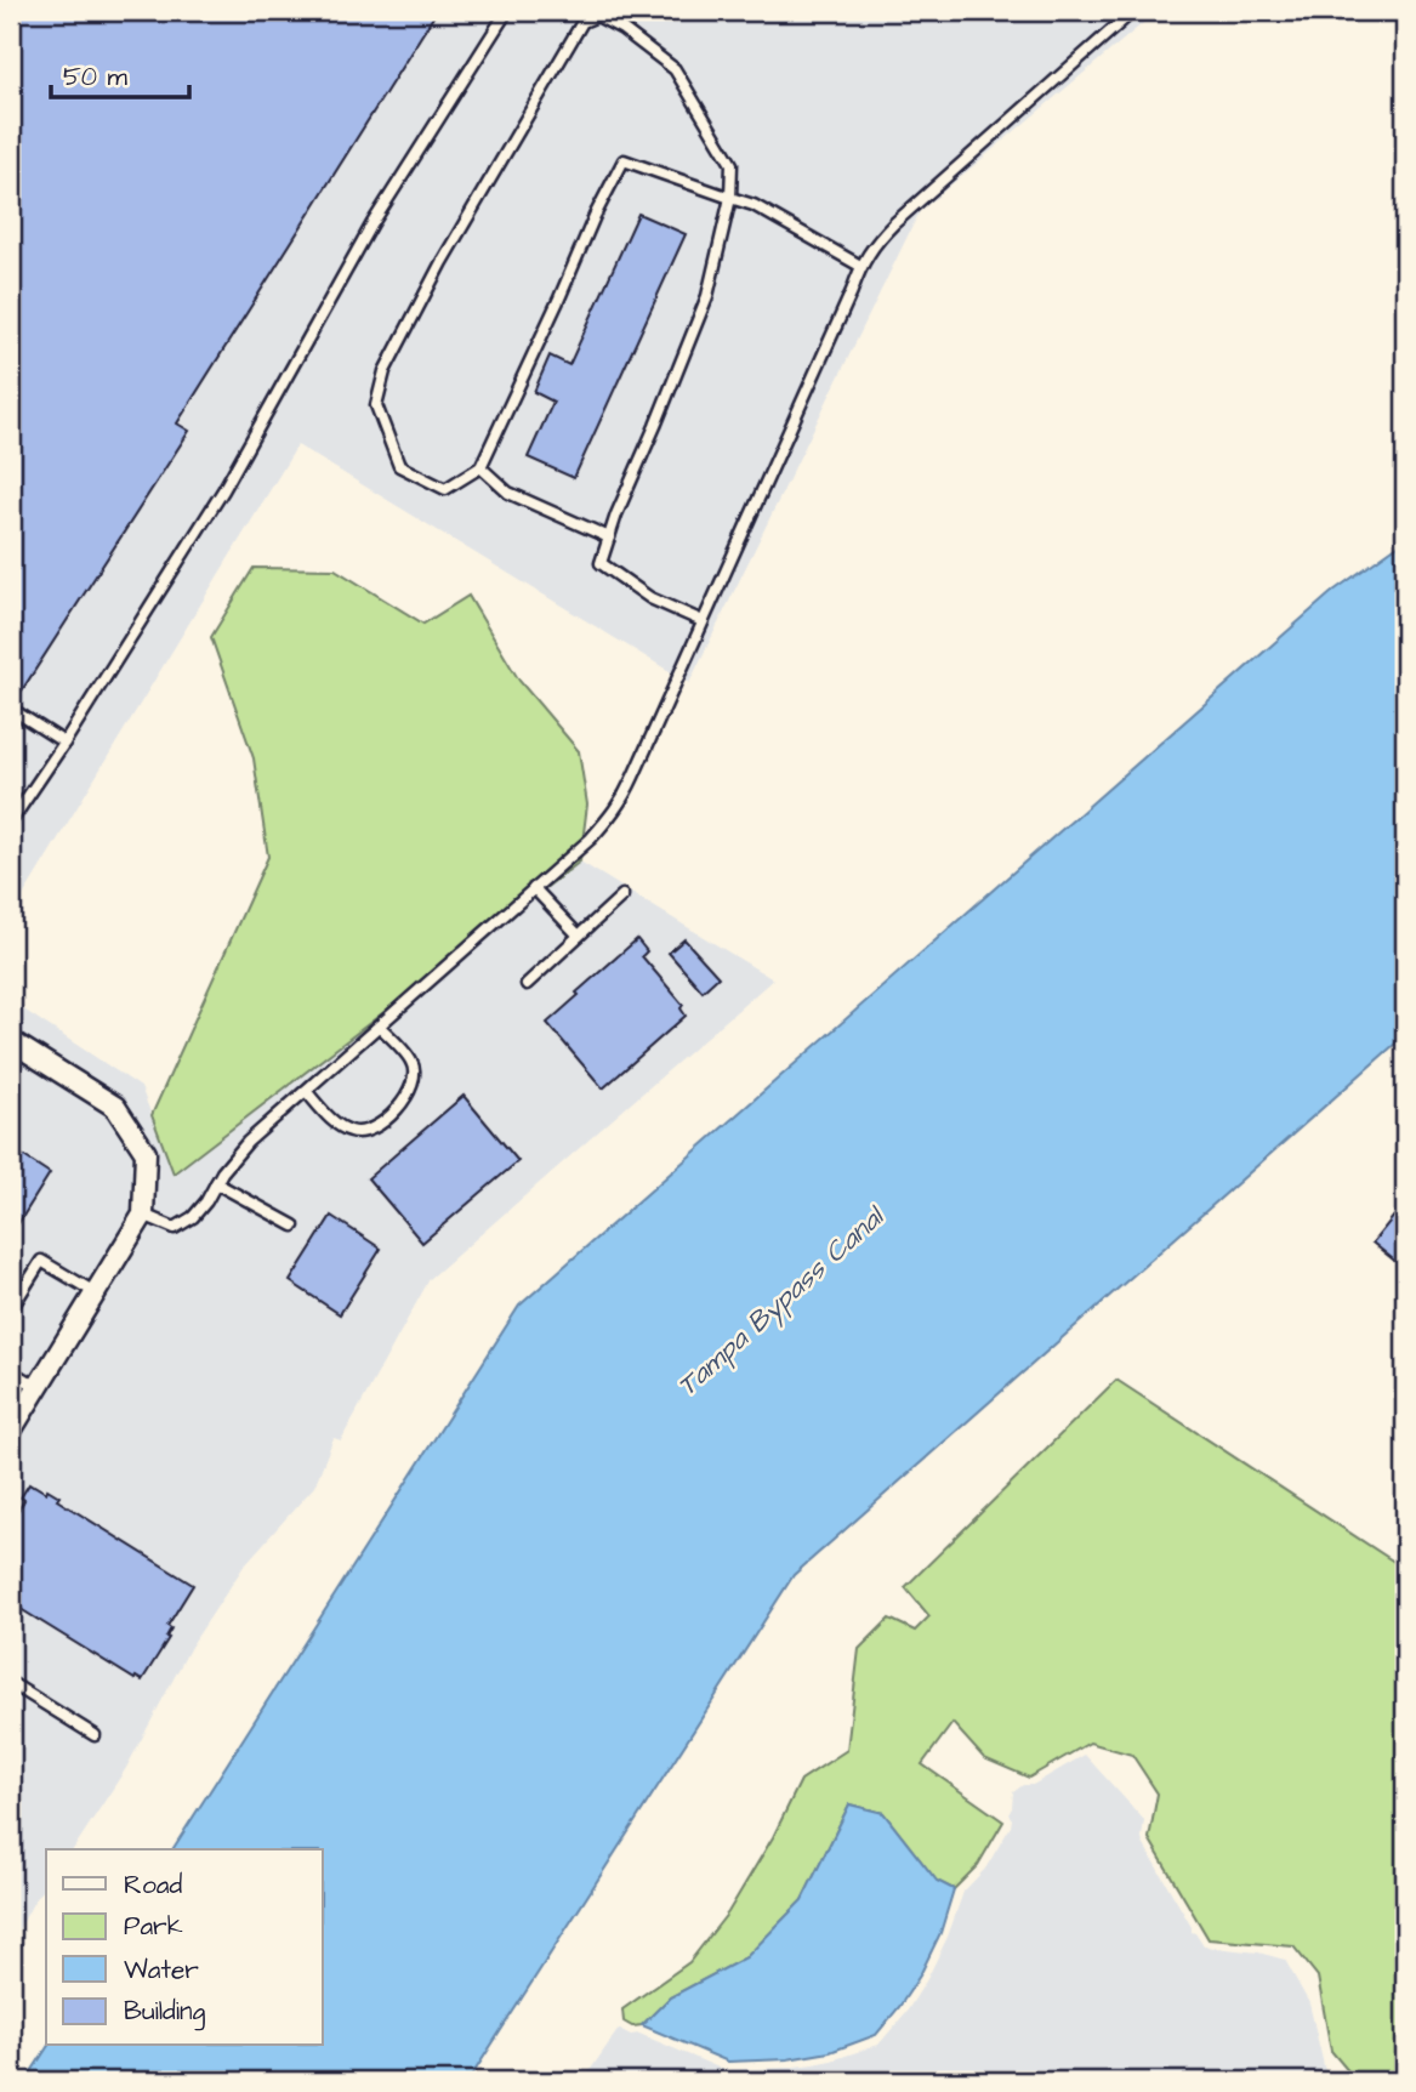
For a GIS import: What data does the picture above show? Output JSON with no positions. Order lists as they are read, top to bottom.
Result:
{
  "water": ["Tampa Bypass Canal"],
  "legend": [
    "Road",
    "Park",
    "Water",
    "Building"
  ],
  "scale_bar": "50 m"
}
